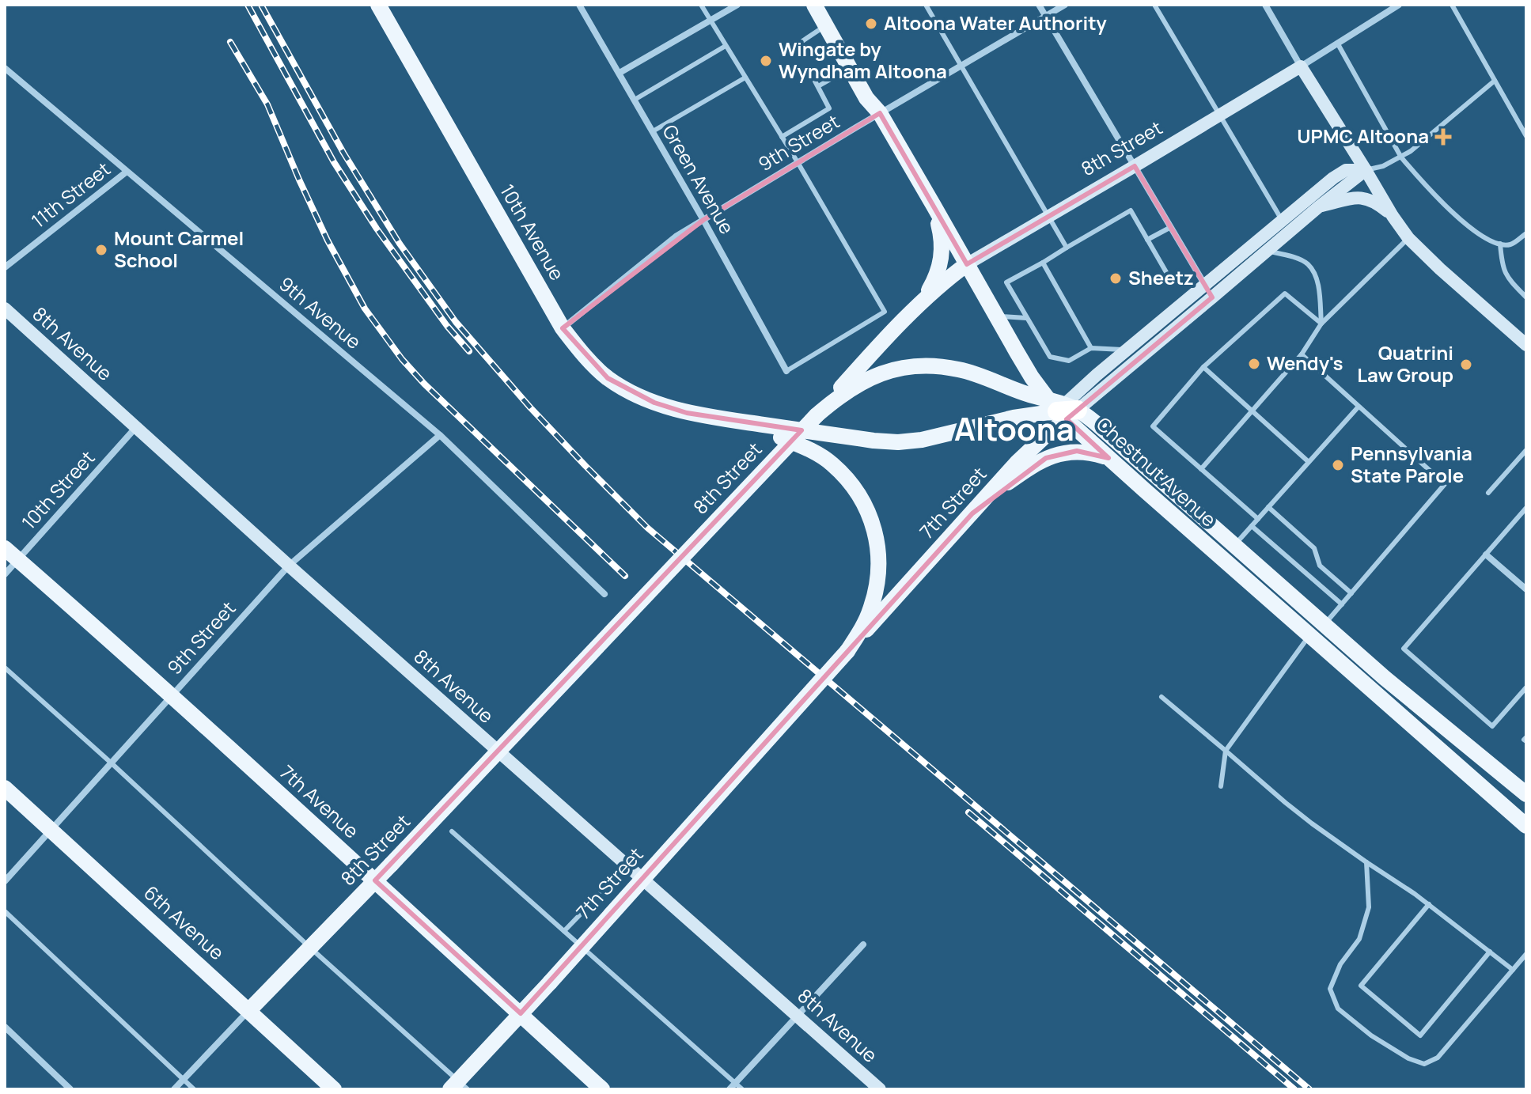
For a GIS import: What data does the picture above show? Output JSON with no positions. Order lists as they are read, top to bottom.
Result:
{
  "streets": {
    "main road": [
      "8th Street",
      "10th Avenue",
      "Chestnut Avenue",
      "7th Street",
      "7th Avenue",
      "6th Avenue"
    ],
    "street": [
      "9th Street",
      "Green Avenue",
      "11th Street",
      "9th Avenue",
      "8th Avenue",
      "10th Street"
    ]
  },
  "crossings": [
    ["9th Street", "Green Avenue"],
    ["9th Street", "10th Avenue"],
    ["9th Street", "9th Avenue"],
    ["9th Street", "8th Avenue"],
    ["9th Street", "Chestnut Avenue"],
    ["9th Street", "7th Avenue"],
    ["9th Street", "6th Avenue"],
    ["8th Street", "Chestnut Avenue"],
    ["8th Street", "7th Avenue"],
    ["8th Street", "6th Avenue"],
    ["11th Street", "9th Avenue"],
    ["8th Avenue", "10th Street"],
    ["Chestnut Avenue", "7th Street"],
    ["10th Street", "7th Avenue"],
    ["7th Street", "7th Avenue"]
  ],
  "districts": ["Altoona"],
  "places": {
    "other": [
      "Altoona Water Authority",
      "Wingate by Wyndham Altoona",
      "Mount Carmel School",
      "Sheetz",
      "Wendy's",
      "Quatrini Law Group",
      "Pennsylvania State Parole"
    ],
    "health": ["UPMC Altoona"]
  }
}
